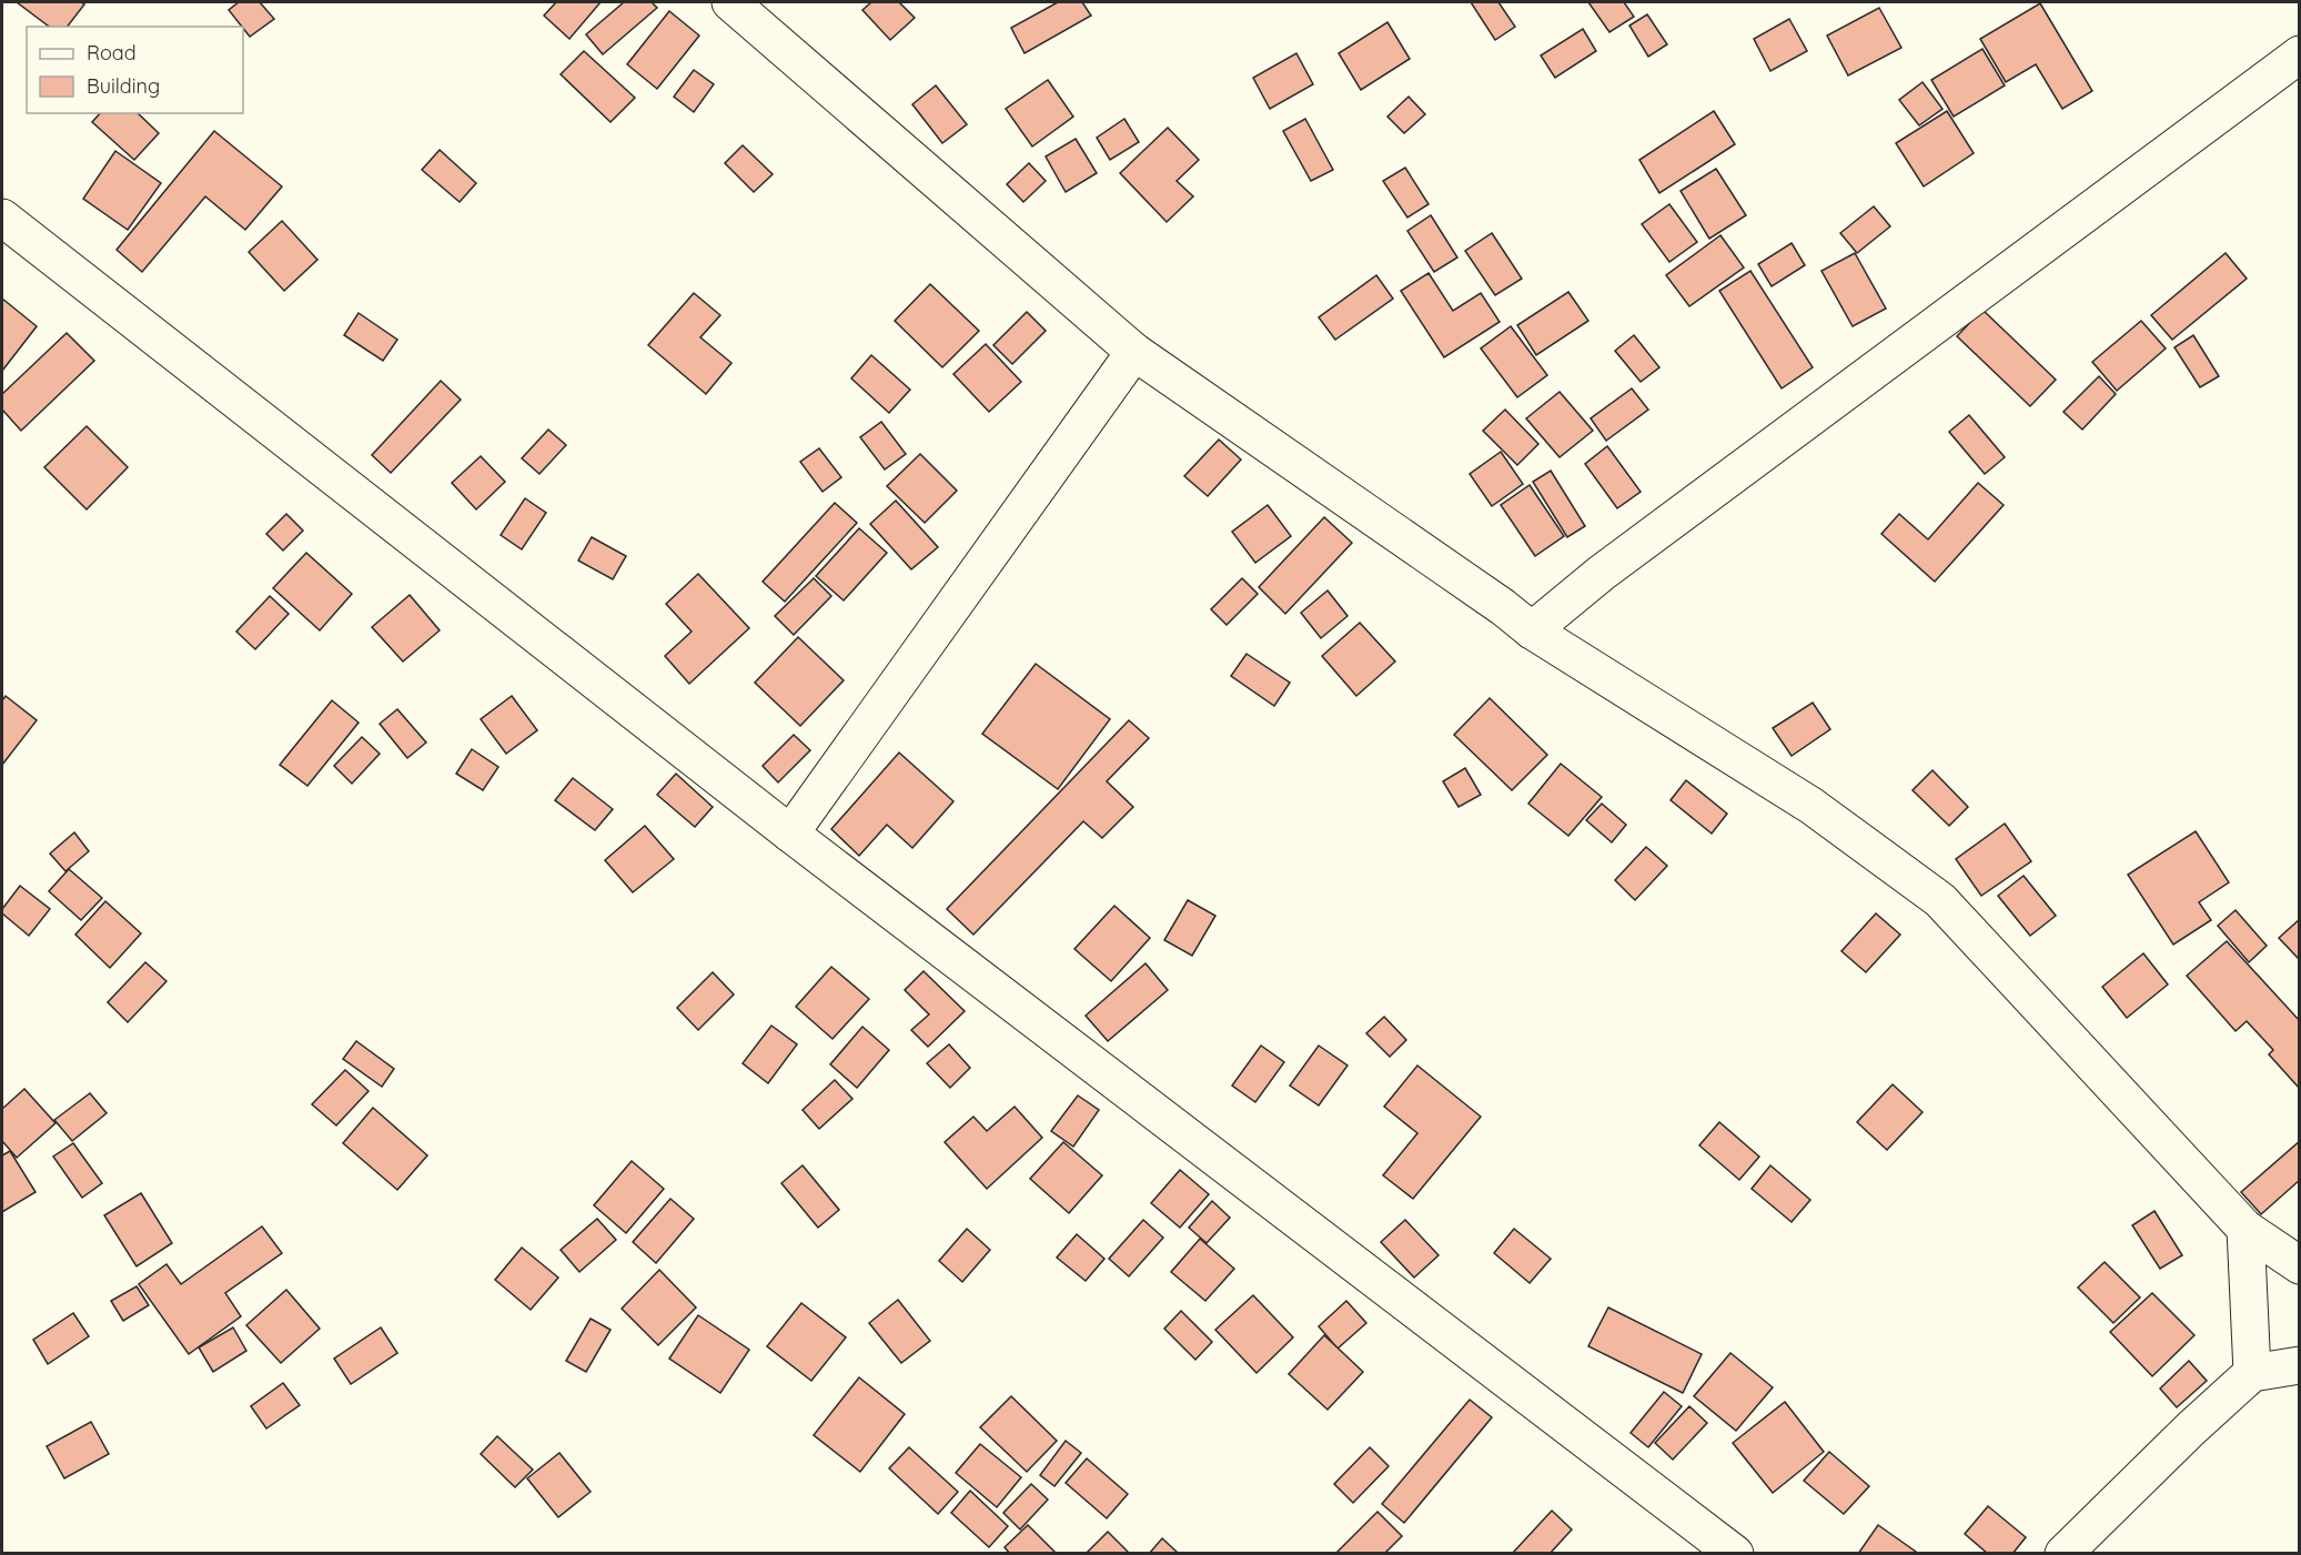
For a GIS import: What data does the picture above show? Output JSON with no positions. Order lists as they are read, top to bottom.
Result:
{
  "legend": ["Road", "Building"]
}
